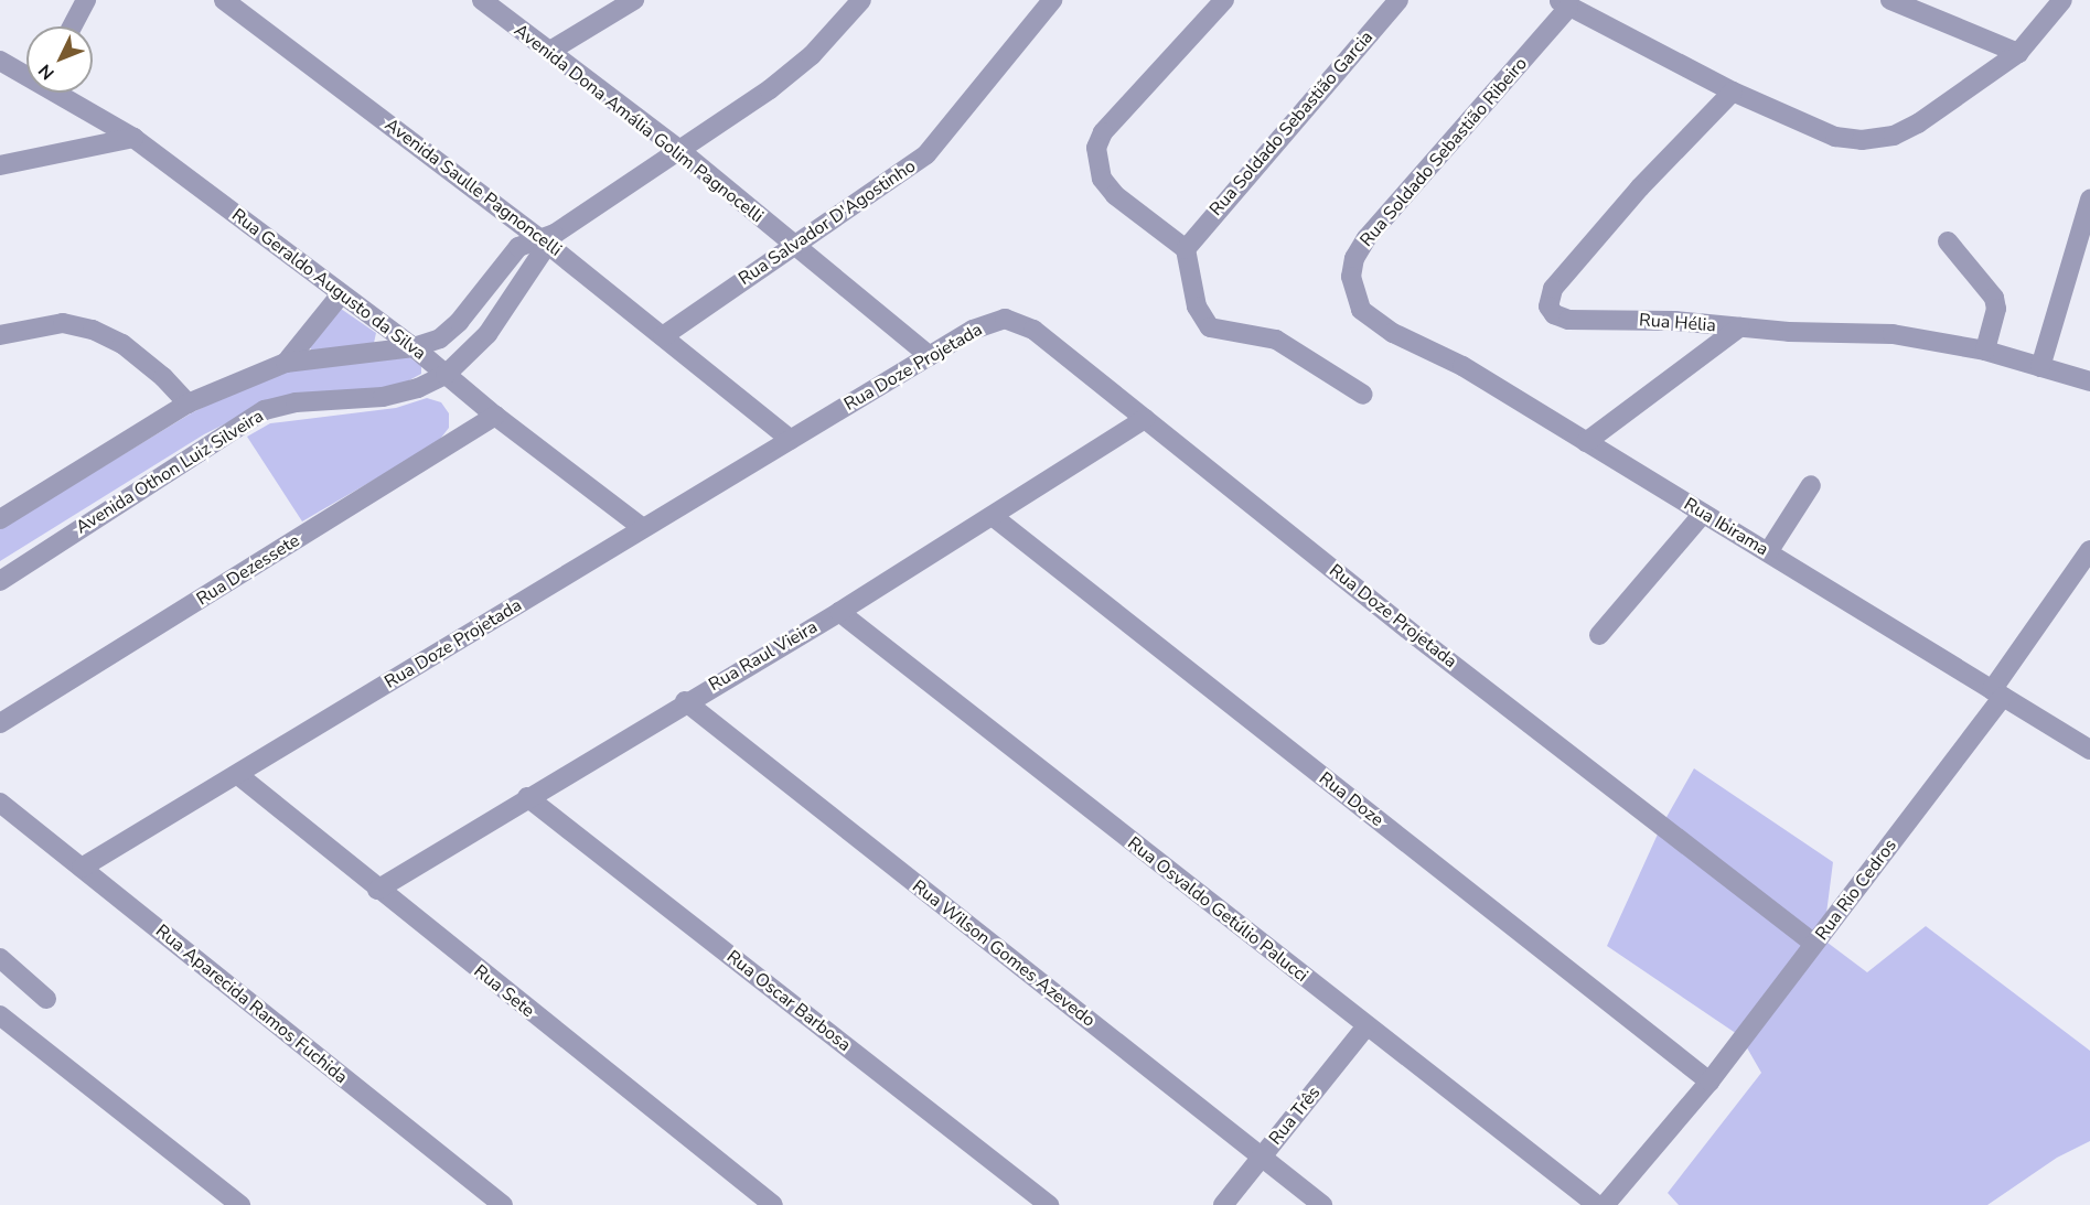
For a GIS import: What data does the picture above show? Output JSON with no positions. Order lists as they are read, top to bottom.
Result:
{
  "streets": {
    "street": [
      "Avenida Dona Amália Golim Pagnocelli",
      "Rua Soldado Sebastião Garcia",
      "Rua Soldado Sebastião Ribeiro",
      "Avenida Saulle Pagnoncelli",
      "Rua Salvador D'Agostinho",
      "Rua Geraldo Augusto da Silva",
      "Rua Hélia",
      "Rua Doze Projetada",
      "Avenida Othon Luiz Silveira",
      "Rua Ibirama",
      "Rua Dezessete",
      "Rua Raul Vieira",
      "Rua Doze",
      "Rua Rio Cedros",
      "Rua Osvaldo Getúlio Palucci",
      "Rua Wilson Gomes Azevedo",
      "Rua Sete",
      "Rua Oscar Barbosa",
      "Rua Aparecida Ramos Fuchida",
      "Rua Três"
    ]
  },
  "crossings": [
    ["Avenida Dona Amália Golim Pagnocelli", "Rua Salvador D'Agostinho"],
    ["Avenida Dona Amália Golim Pagnocelli", "Rua Doze Projetada"],
    ["Avenida Dona Amália Golim Pagnocelli", "Avenida Othon Luiz Silveira"],
    ["Rua Soldado Sebastião Ribeiro", "Rua Ibirama"],
    ["Avenida Saulle Pagnoncelli", "Rua Salvador D'Agostinho"],
    ["Avenida Saulle Pagnoncelli", "Rua Doze Projetada"],
    ["Avenida Saulle Pagnoncelli", "Avenida Othon Luiz Silveira"],
    ["Rua Geraldo Augusto da Silva", "Rua Doze Projetada"],
    ["Rua Geraldo Augusto da Silva", "Avenida Othon Luiz Silveira"],
    ["Rua Geraldo Augusto da Silva", "Rua Dezessete"],
    ["Rua Doze Projetada", "Rua Raul Vieira"],
    ["Rua Doze Projetada", "Rua Rio Cedros"],
    ["Rua Doze Projetada", "Rua Sete"],
    ["Rua Doze Projetada", "Rua Aparecida Ramos Fuchida"],
    ["Rua Ibirama", "Rua Rio Cedros"],
    ["Rua Raul Vieira", "Rua Doze"],
    ["Rua Raul Vieira", "Rua Osvaldo Getúlio Palucci"],
    ["Rua Raul Vieira", "Rua Wilson Gomes Azevedo"],
    ["Rua Raul Vieira", "Rua Sete"],
    ["Rua Raul Vieira", "Rua Oscar Barbosa"],
    ["Rua Doze", "Rua Rio Cedros"],
    ["Rua Osvaldo Getúlio Palucci", "Rua Três"],
    ["Rua Wilson Gomes Azevedo", "Rua Três"]
  ],
  "north": "bottom left"
}
